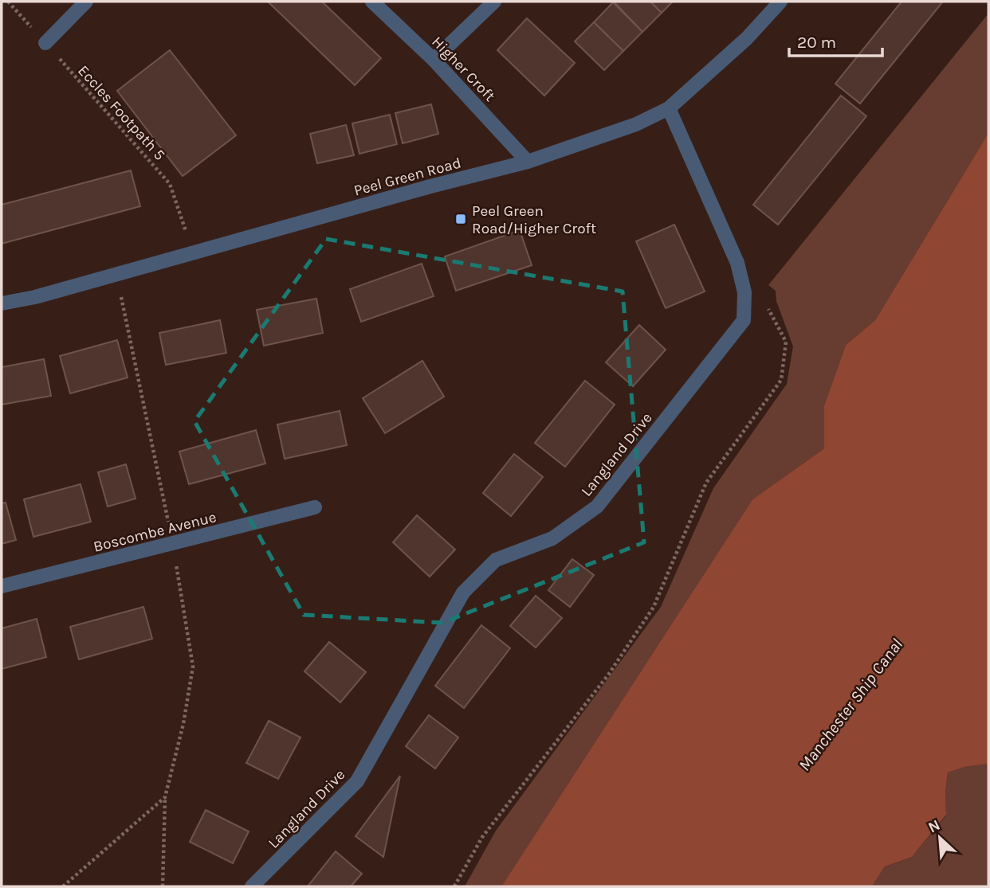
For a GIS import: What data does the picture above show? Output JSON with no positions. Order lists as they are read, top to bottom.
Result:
{
  "streets": {
    "street": [
      "Higher Croft",
      "Peel Green Road",
      "Langland Drive",
      "Boscombe Avenue"
    ],
    "path": ["Eccles Footpath 5"]
  },
  "crossings": [
    ["Higher Croft", "Peel Green Road"],
    ["Eccles Footpath 5", "Peel Green Road"],
    ["Peel Green Road", "Langland Drive"]
  ],
  "water": ["Manchester Ship Canal"],
  "places": {
    "transit": ["Peel Green Road/Higher Croft"]
  },
  "scale_bar": "20 m",
  "north": "top left"
}
